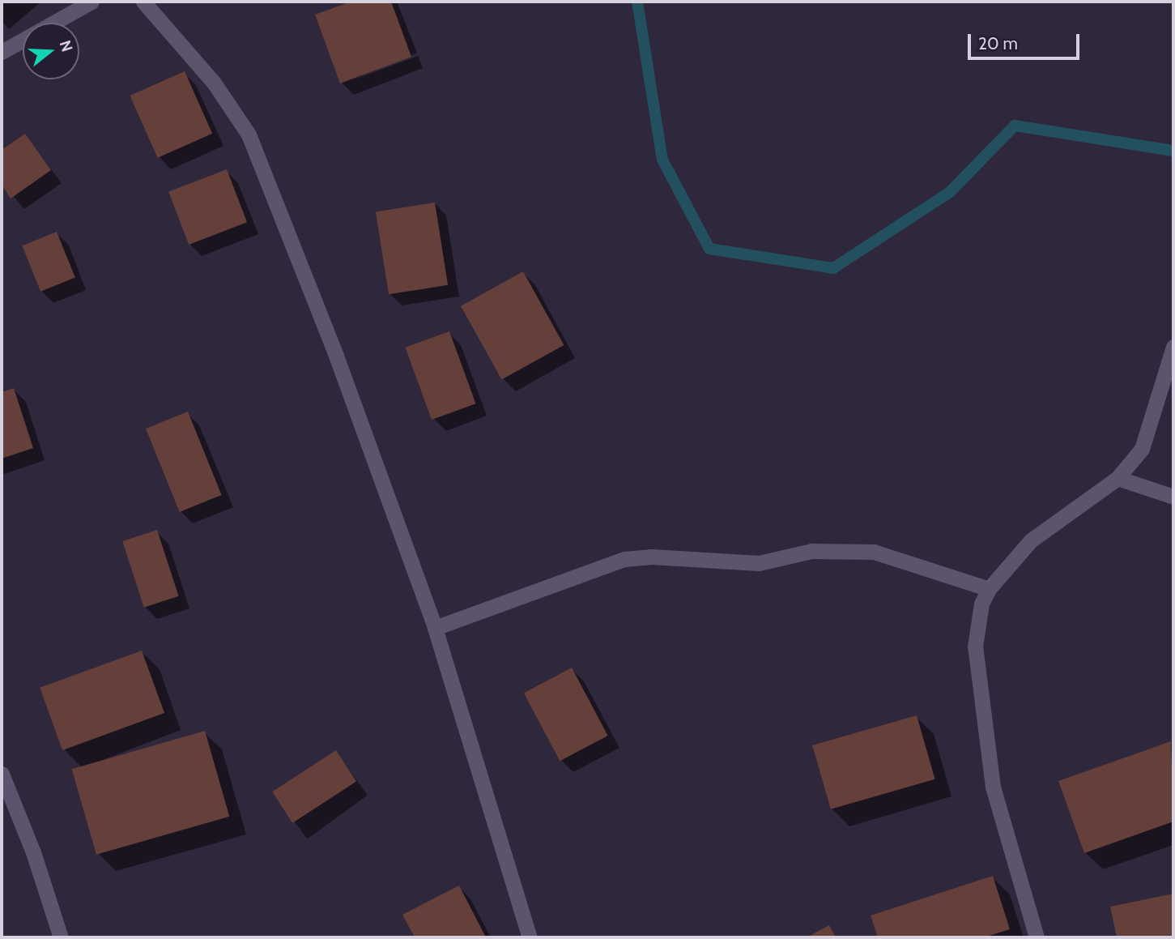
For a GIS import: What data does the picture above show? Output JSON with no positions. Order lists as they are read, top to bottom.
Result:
{
  "scale_bar": "20 m",
  "north": "right"
}
